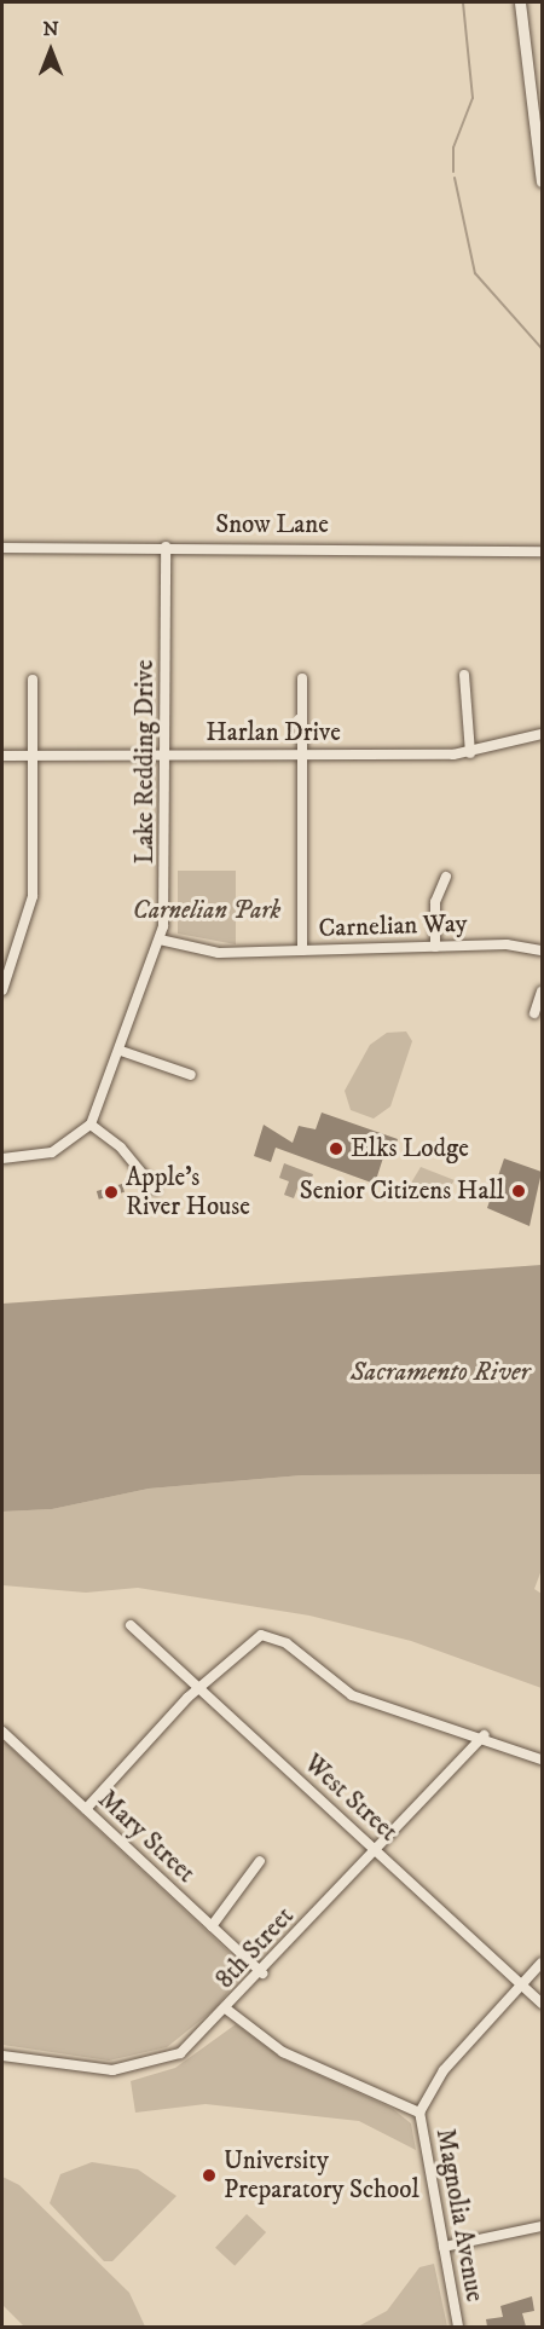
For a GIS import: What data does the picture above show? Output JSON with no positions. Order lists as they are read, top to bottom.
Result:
{
  "streets": {
    "street": [
      "Snow Lane",
      "Harlan Drive",
      "Lake Redding Drive",
      "Carnelian Way",
      "West Street",
      "Mary Street",
      "8th Street",
      "Magnolia Avenue"
    ]
  },
  "crossings": [
    ["Snow Lane", "Lake Redding Drive"],
    ["Harlan Drive", "Lake Redding Drive"],
    ["Lake Redding Drive", "Carnelian Way"],
    ["West Street", "8th Street"],
    ["Mary Street", "8th Street"],
    ["8th Street", "Magnolia Avenue"]
  ],
  "water": ["Sacramento River"],
  "parks": ["Carnelian Park"],
  "places": [
    "Elks Lodge",
    "Senior Citizens Hall",
    "Apple's River House",
    "University Preparatory School"
  ],
  "north": "top"
}
